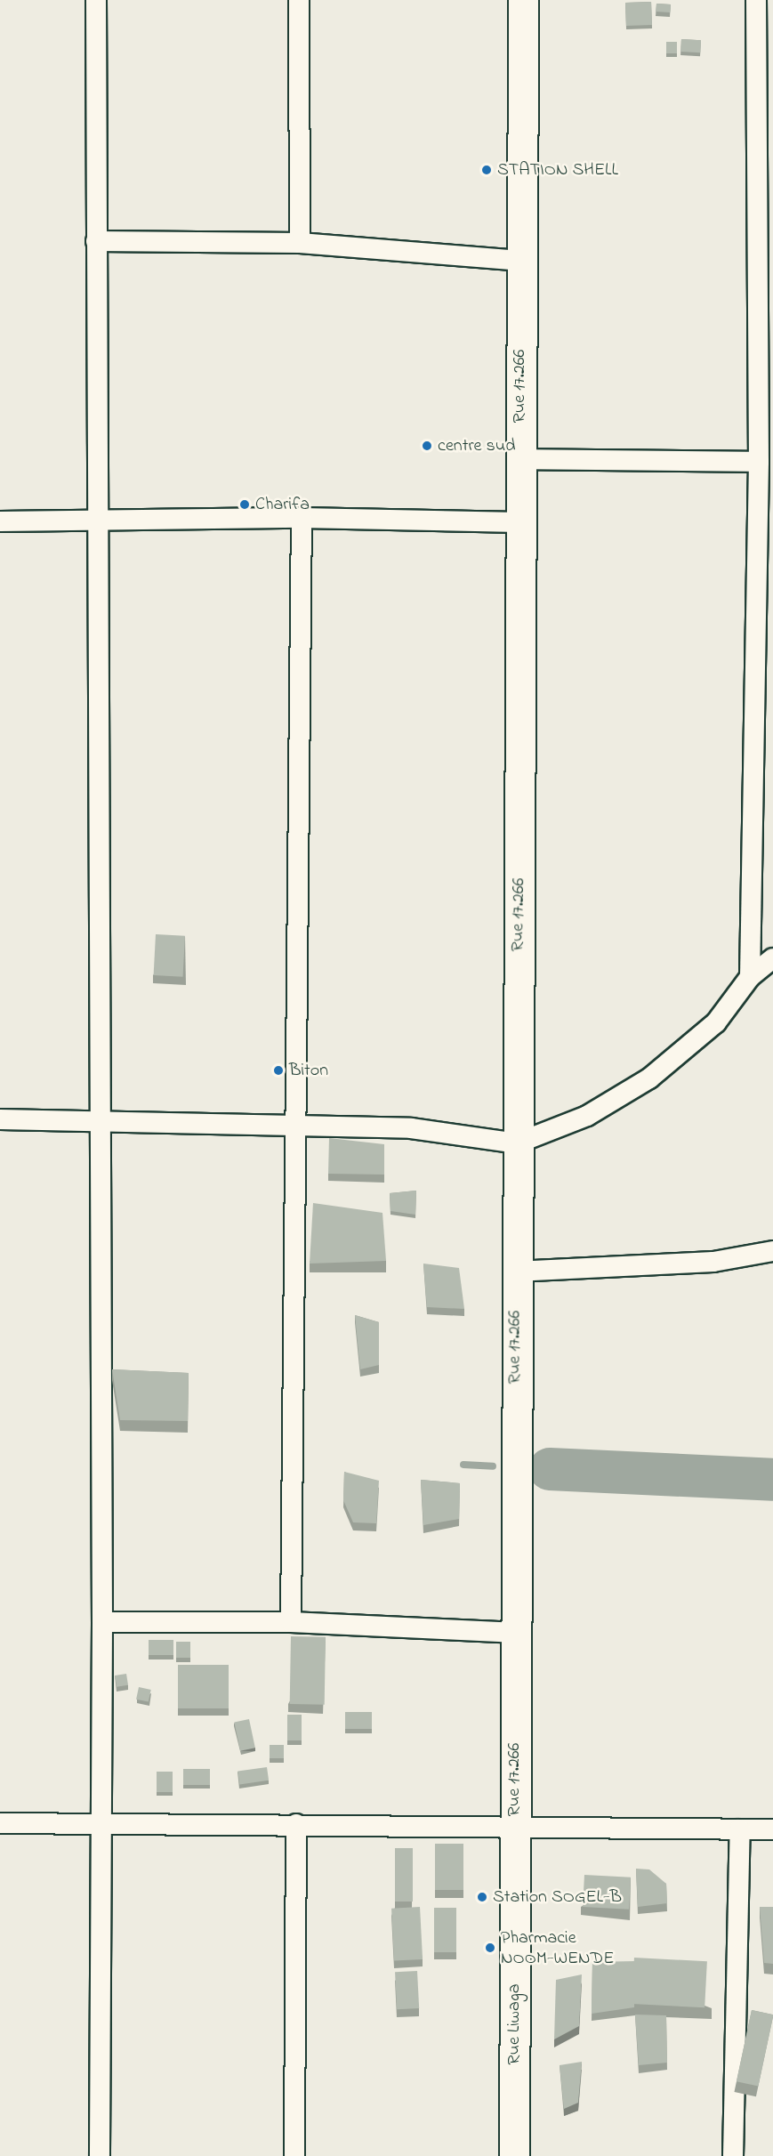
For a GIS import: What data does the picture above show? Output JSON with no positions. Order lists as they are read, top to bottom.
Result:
{
  "streets": {
    "main road": ["Rue 17.266", "Rue Liwaga"]
  },
  "crossings": [
    ["Rue 17.266", "Rue Liwaga"]
  ],
  "places": [
    "STATION SHELL",
    "centre sud",
    "Charifa",
    "Biton",
    "Station SOGEL-B",
    "Pharmacie NOOM-WENDE"
  ]
}
